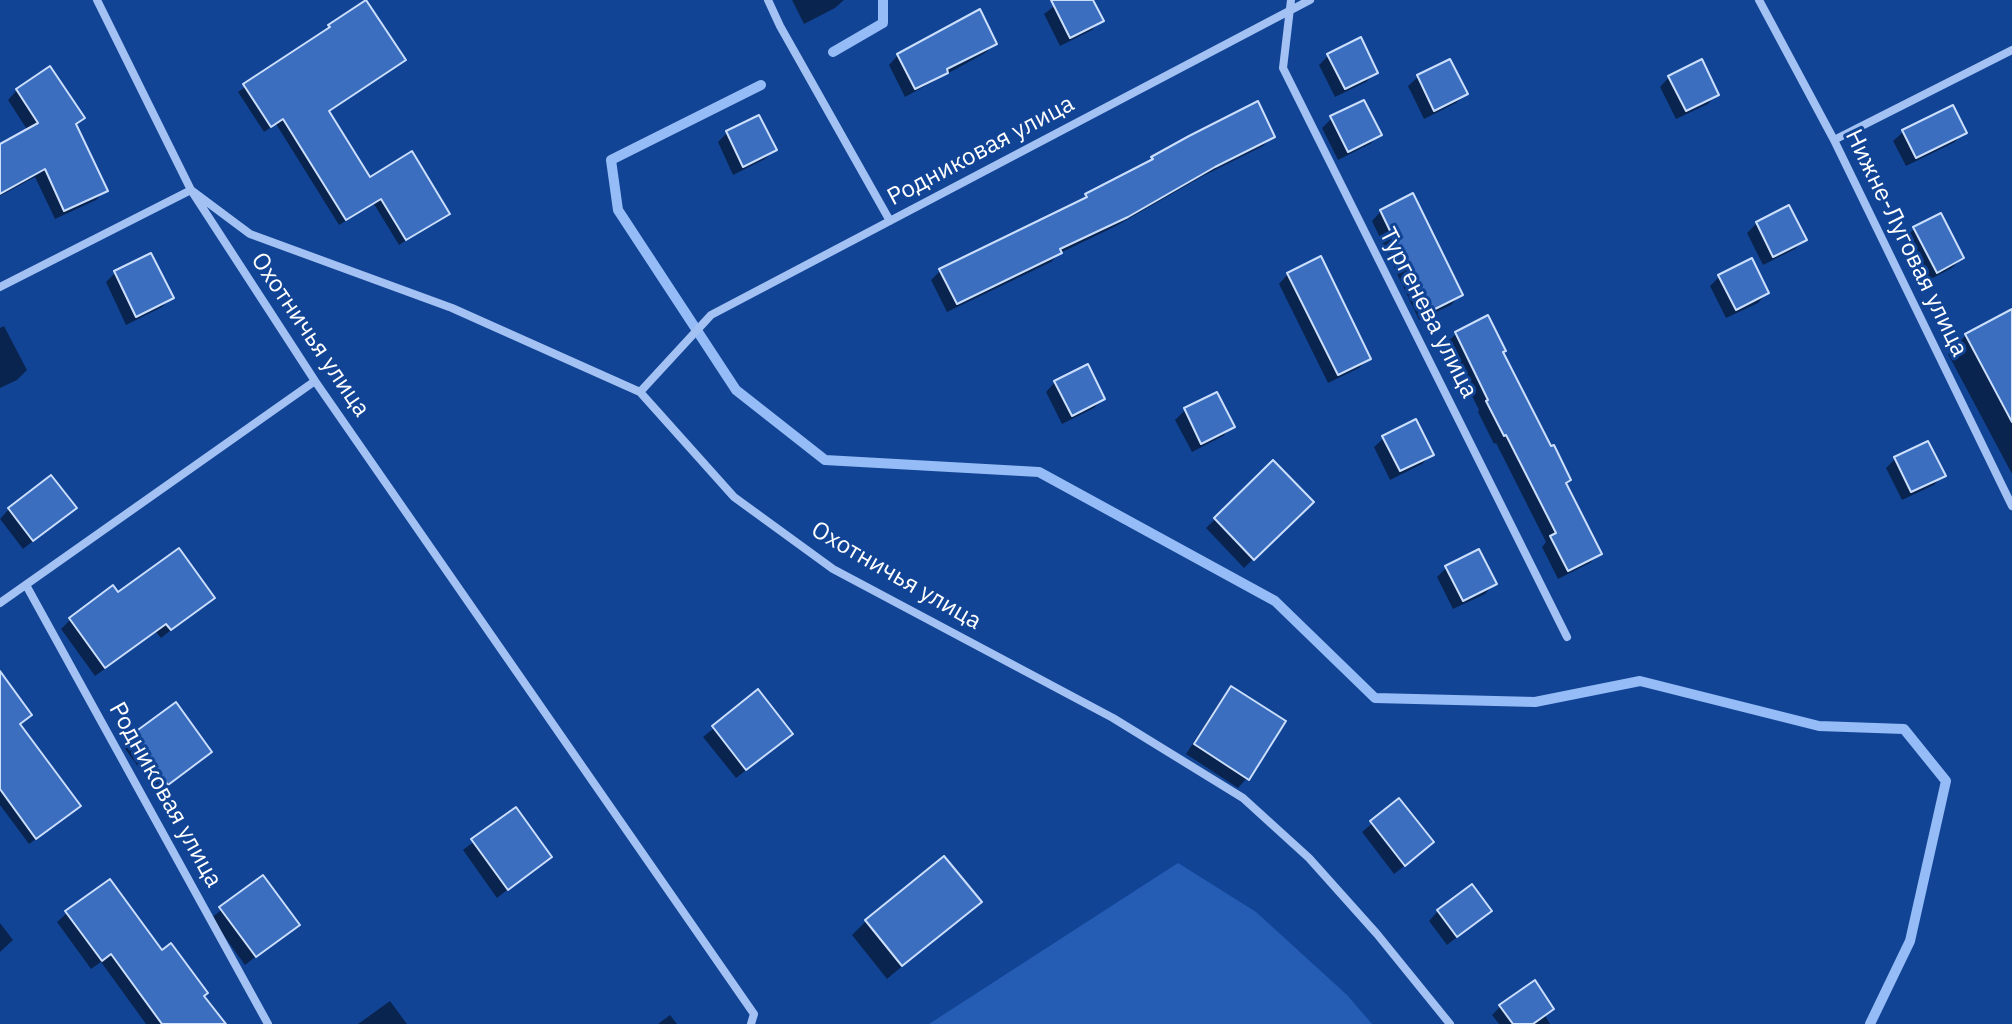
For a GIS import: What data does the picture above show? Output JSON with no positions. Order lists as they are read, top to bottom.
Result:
{
  "streets": {
    "street": [
      "Родниковая улица",
      "Нижне-Луговая улица",
      "Тургенева улица",
      "Охотничья улица"
    ]
  },
  "crossings": [
    ["Родниковая улица", "Тургенева улица"],
    ["Родниковая улица", "Охотничья улица"]
  ]
}
